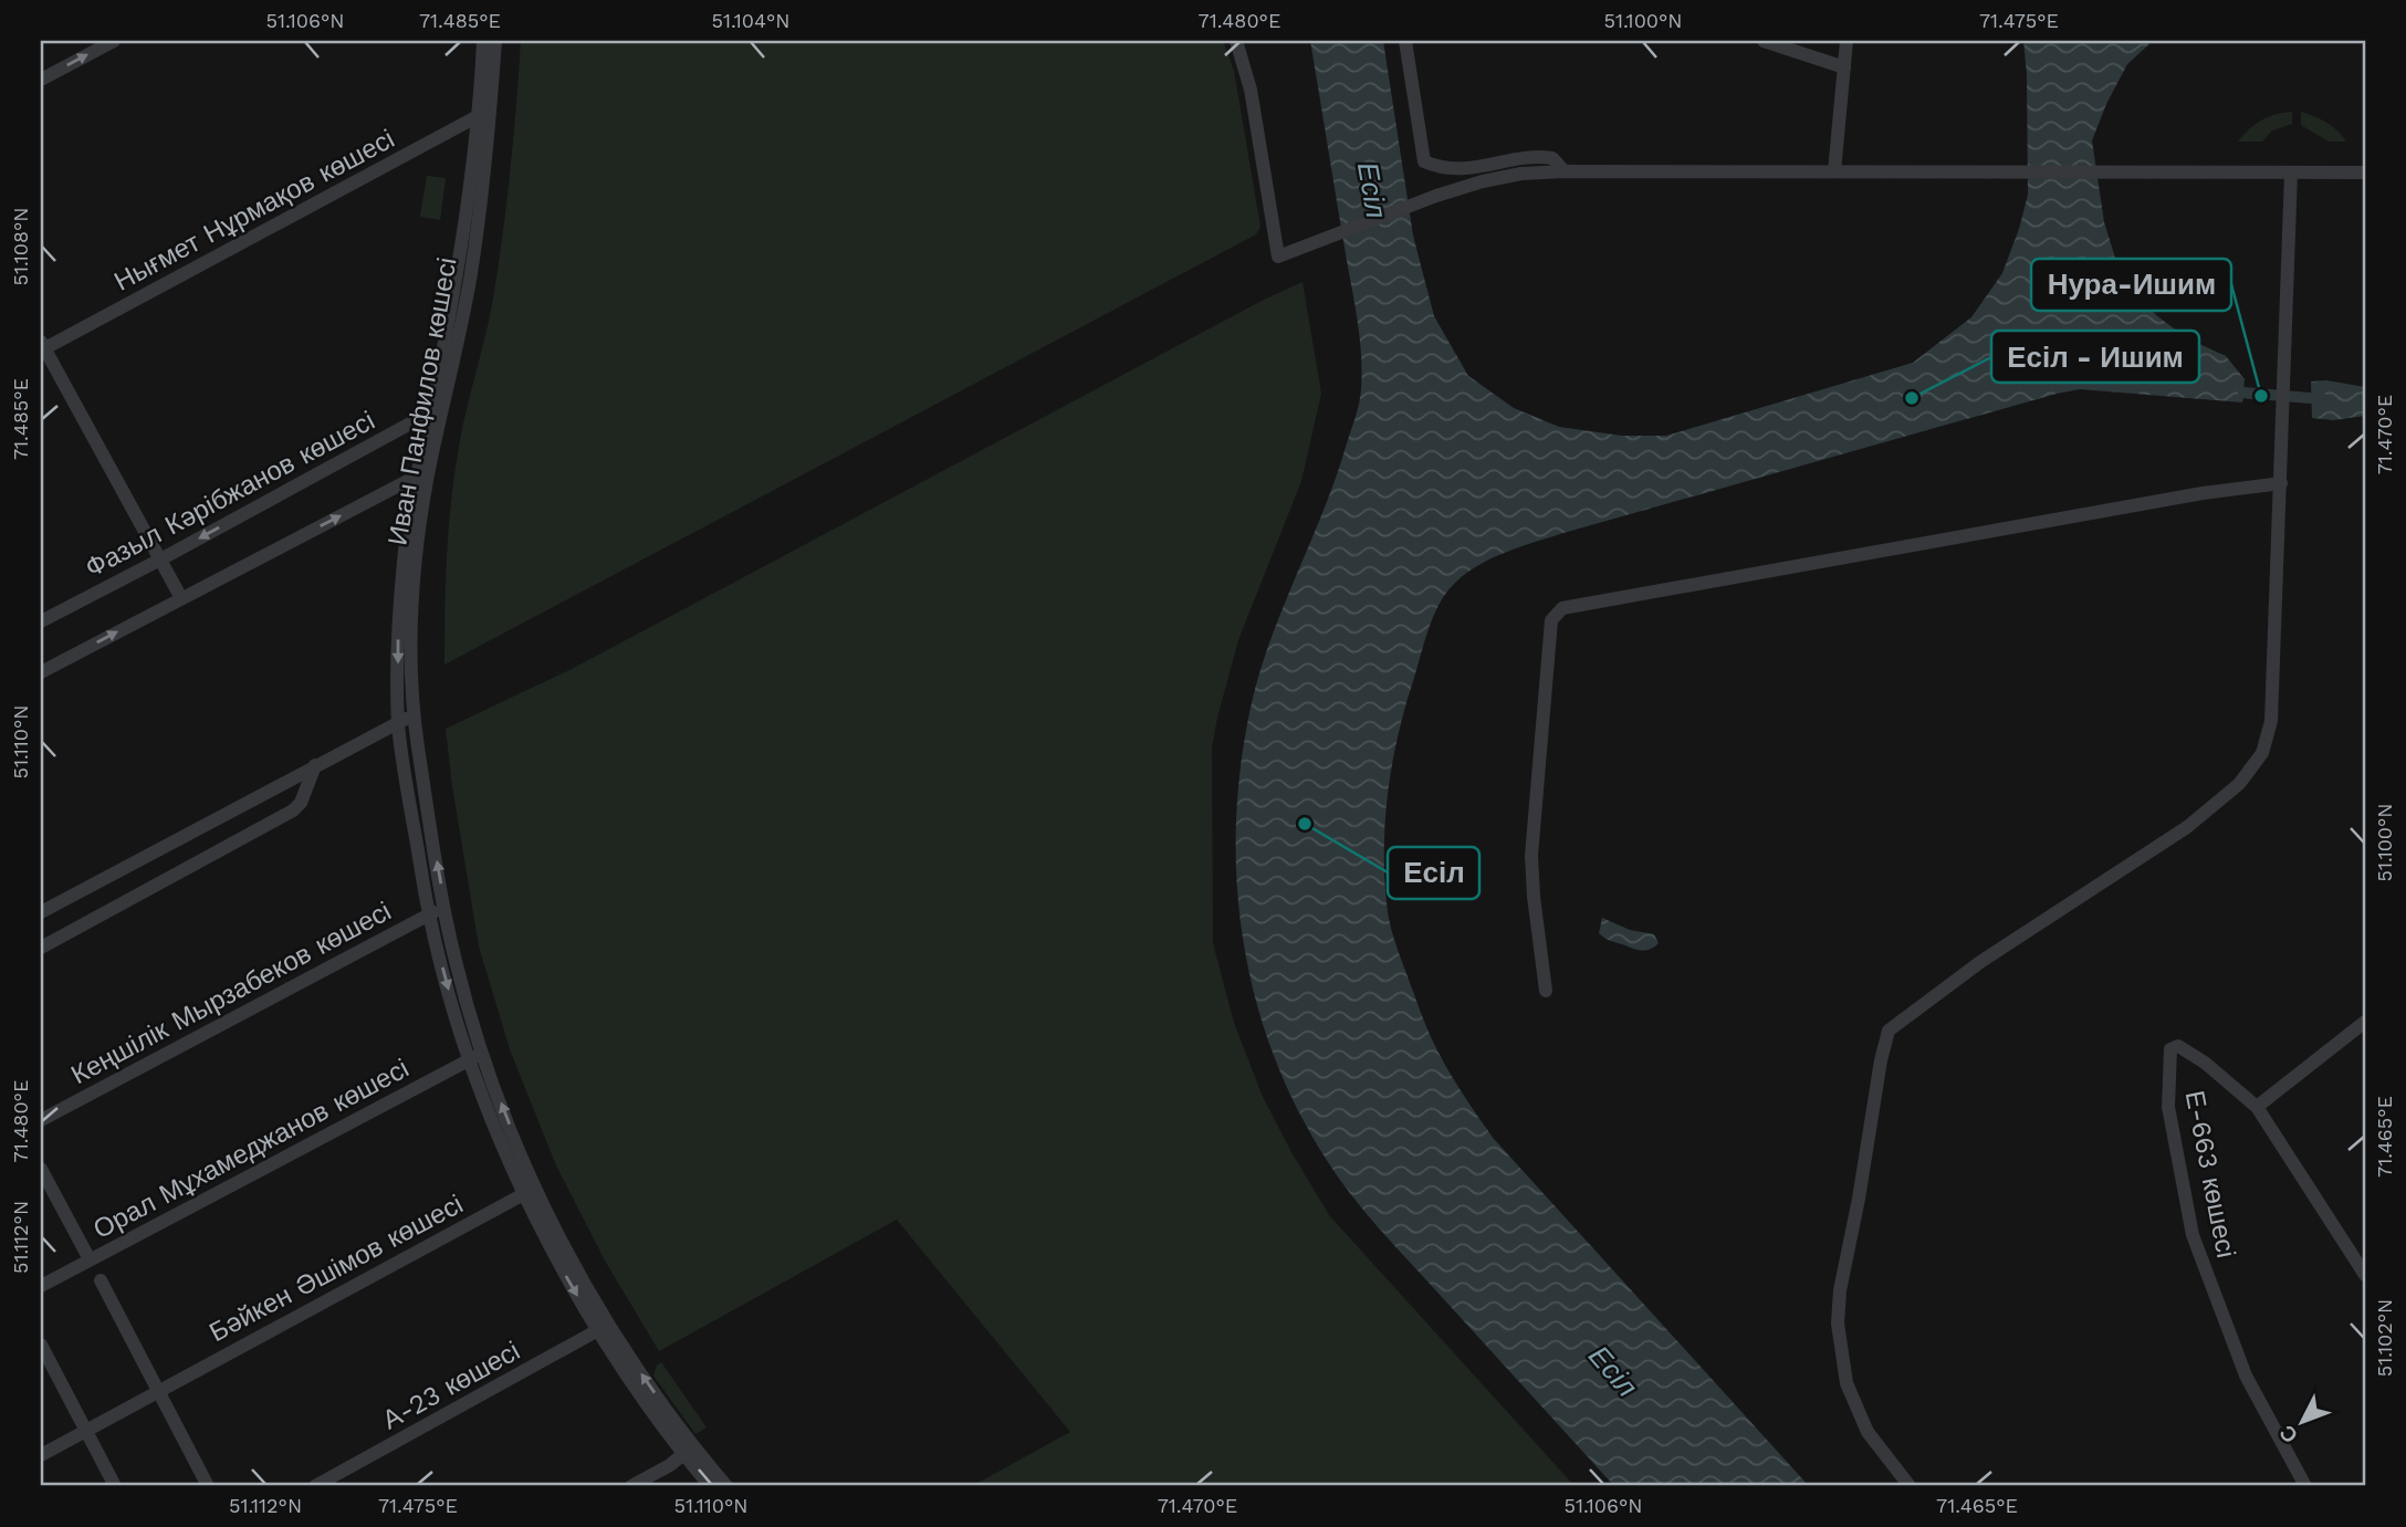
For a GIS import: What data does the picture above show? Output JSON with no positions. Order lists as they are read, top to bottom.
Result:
{
  "streets": {
    "street": [
      "Нығмет Нұрмақов көшесі",
      "Иван Панфилов көшесі",
      "Фазыл Кәрібжанов көшесі",
      "Кеңшілік Мырзабеков көшесі",
      "Орал Мұхамеджанов көшесі",
      "Е-663 көшесі",
      "Бәйкен Әшімов көшесі",
      "А-23 көшесі"
    ]
  },
  "crossings": [
    ["Нығмет Нұрмақов көшесі", "Иван Панфилов көшесі"],
    ["Иван Панфилов көшесі", "Фазыл Кәрібжанов көшесі"],
    ["Иван Панфилов көшесі", "Кеңшілік Мырзабеков көшесі"],
    ["Иван Панфилов көшесі", "Орал Мұхамеджанов көшесі"],
    ["Иван Панфилов көшесі", "Бәйкен Әшімов көшесі"],
    ["Иван Панфилов көшесі", "А-23 көшесі"]
  ],
  "water": ["Есіл"],
  "places": ["Нура-Ишим", "Есіл - Ишим", "Есіл"],
  "north": "bottom left",
  "coordinates": [
    "51.106°N",
    "71.485°E",
    "51.104°N",
    "71.480°E",
    "51.100°N",
    "71.475°E",
    "51.108°N",
    "71.470°E",
    "51.110°N",
    "71.465°E",
    "51.112°N",
    "51.102°N"
  ]
}
